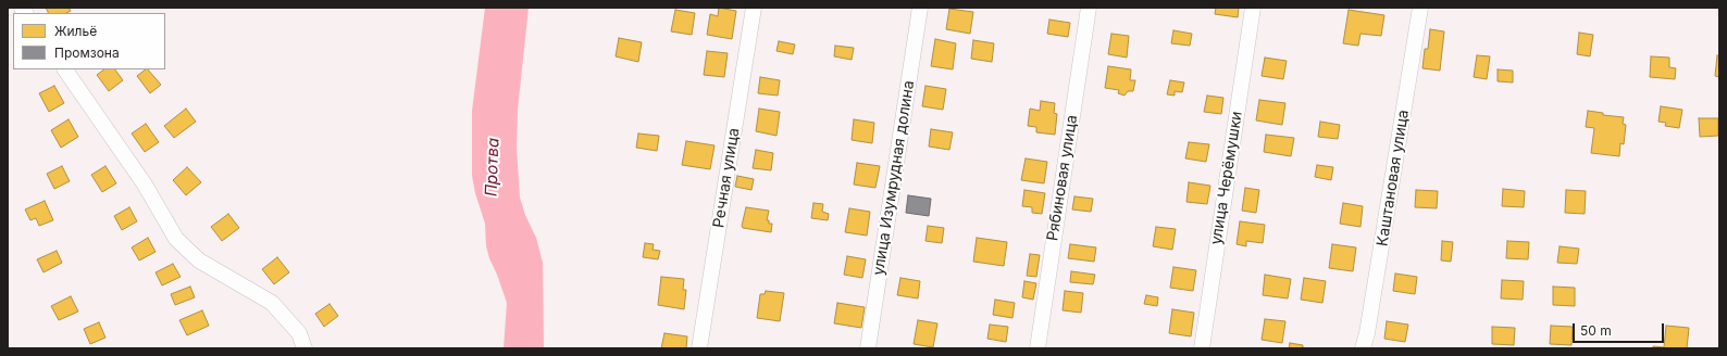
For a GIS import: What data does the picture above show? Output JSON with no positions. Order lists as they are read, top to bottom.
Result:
{
  "streets": {
    "street": [
      "Речная улица",
      "улица Изумрудная долина",
      "Рябиновая улица",
      "улица Черёмушки",
      "Каштановая улица"
    ]
  },
  "water": ["Протва"],
  "legend": ["Жильё", "Промзона"],
  "scale_bar": "50 m"
}
